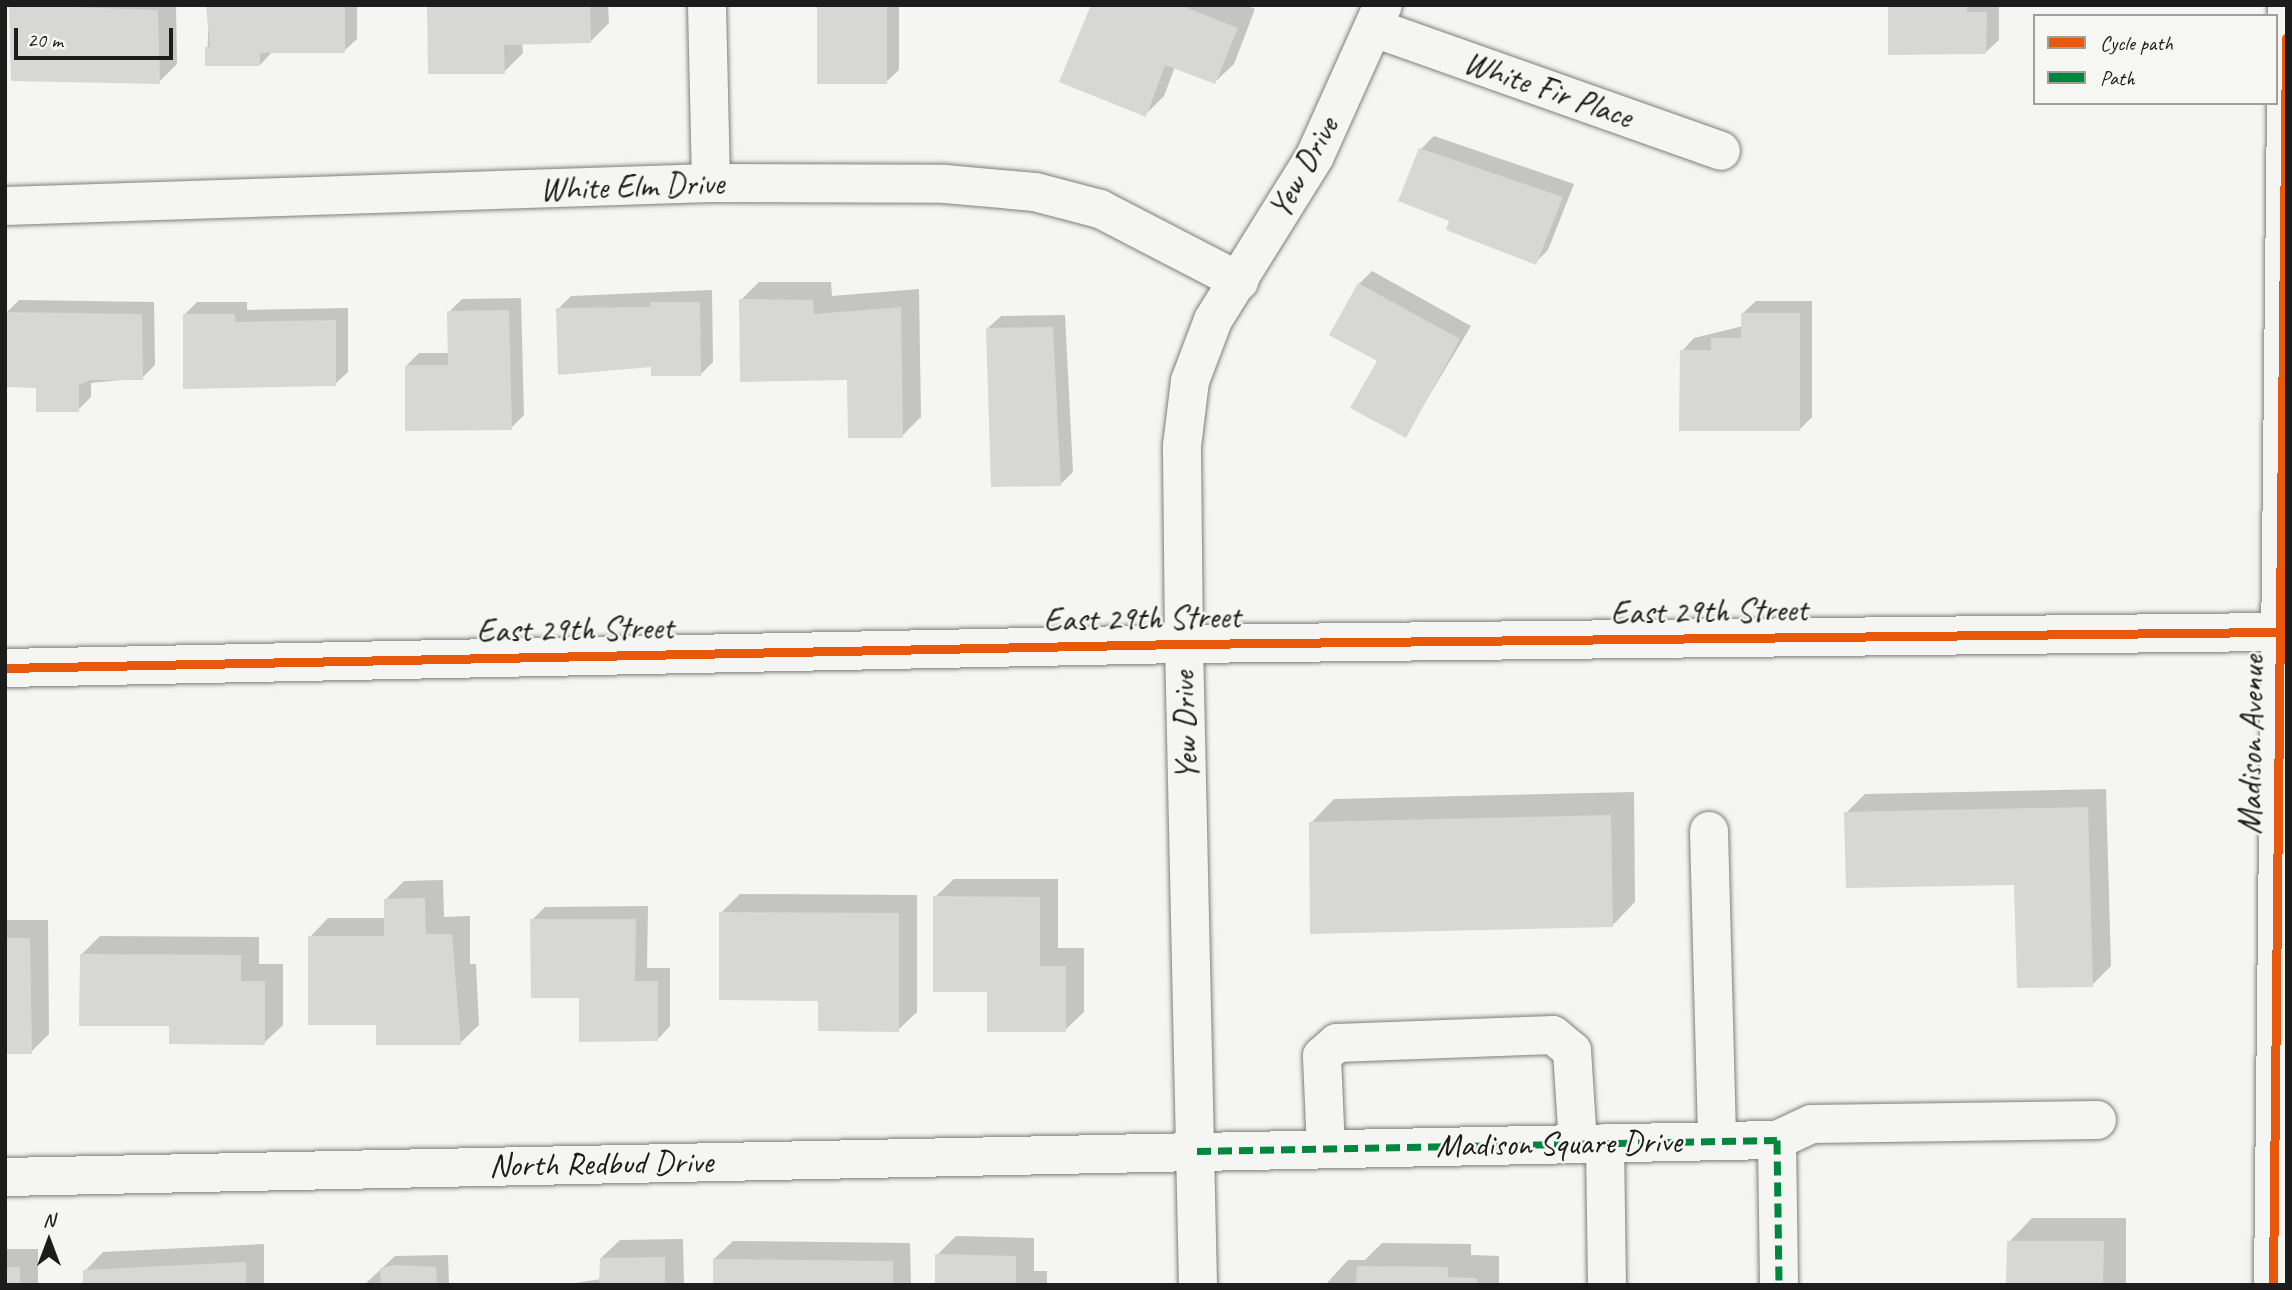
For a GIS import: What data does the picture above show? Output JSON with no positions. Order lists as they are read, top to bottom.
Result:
{
  "streets": {
    "street": [
      "White Fir Place",
      "Yew Drive",
      "White Elm Drive",
      "East 29th Street",
      "Madison Avenue",
      "Madison Square Drive",
      "North Redbud Drive"
    ]
  },
  "crossings": [
    ["White Fir Place", "Yew Drive"],
    ["Yew Drive", "White Elm Drive"],
    ["Yew Drive", "East 29th Street"],
    ["Yew Drive", "Madison Square Drive"],
    ["Yew Drive", "North Redbud Drive"],
    ["East 29th Street", "Madison Avenue"],
    ["Madison Square Drive", "North Redbud Drive"]
  ],
  "legend": ["Cycle path", "Path"],
  "scale_bar": "20 m",
  "north": "top"
}
